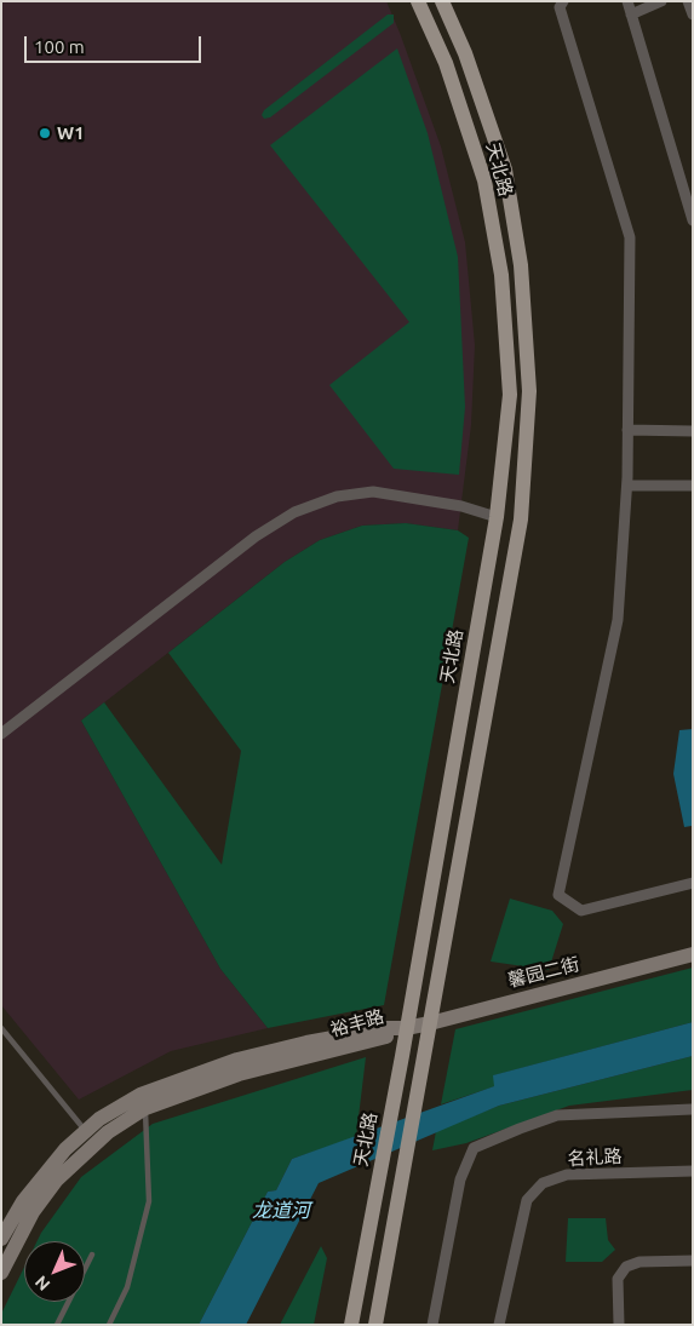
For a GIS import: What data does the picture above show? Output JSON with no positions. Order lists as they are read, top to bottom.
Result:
{
  "streets": {
    "main road": ["天北路"],
    "street": ["馨园二街", "裕丰路", "名礼路"]
  },
  "crossings": [
    ["天北路", "馨园二街"],
    ["天北路", "裕丰路"],
    ["馨园二街", "裕丰路"]
  ],
  "water": ["龙道河"],
  "places": ["W1"],
  "scale_bar": "100 m",
  "north": "bottom left"
}
